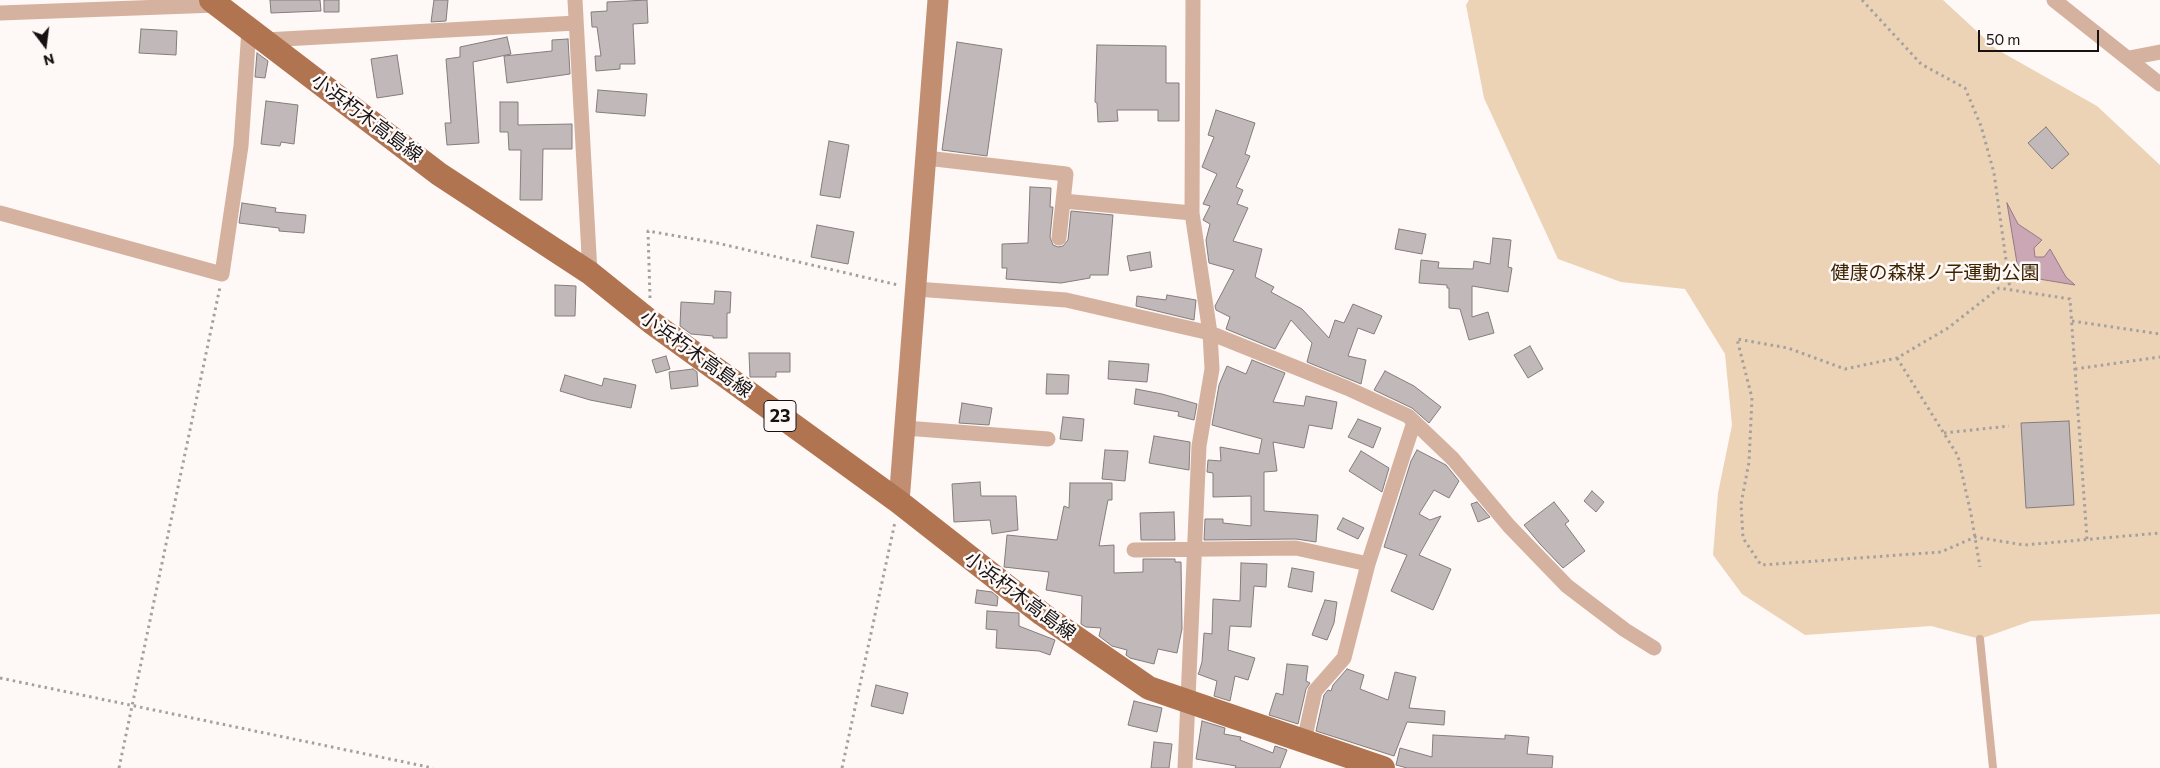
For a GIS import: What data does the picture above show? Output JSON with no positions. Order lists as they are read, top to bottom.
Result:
{
  "streets": {
    "main road": ["小浜朽木高島線", "23"]
  },
  "parks": ["健康の森楳ノ子運動公園"],
  "scale_bar": "50 m",
  "north": "bottom"
}
